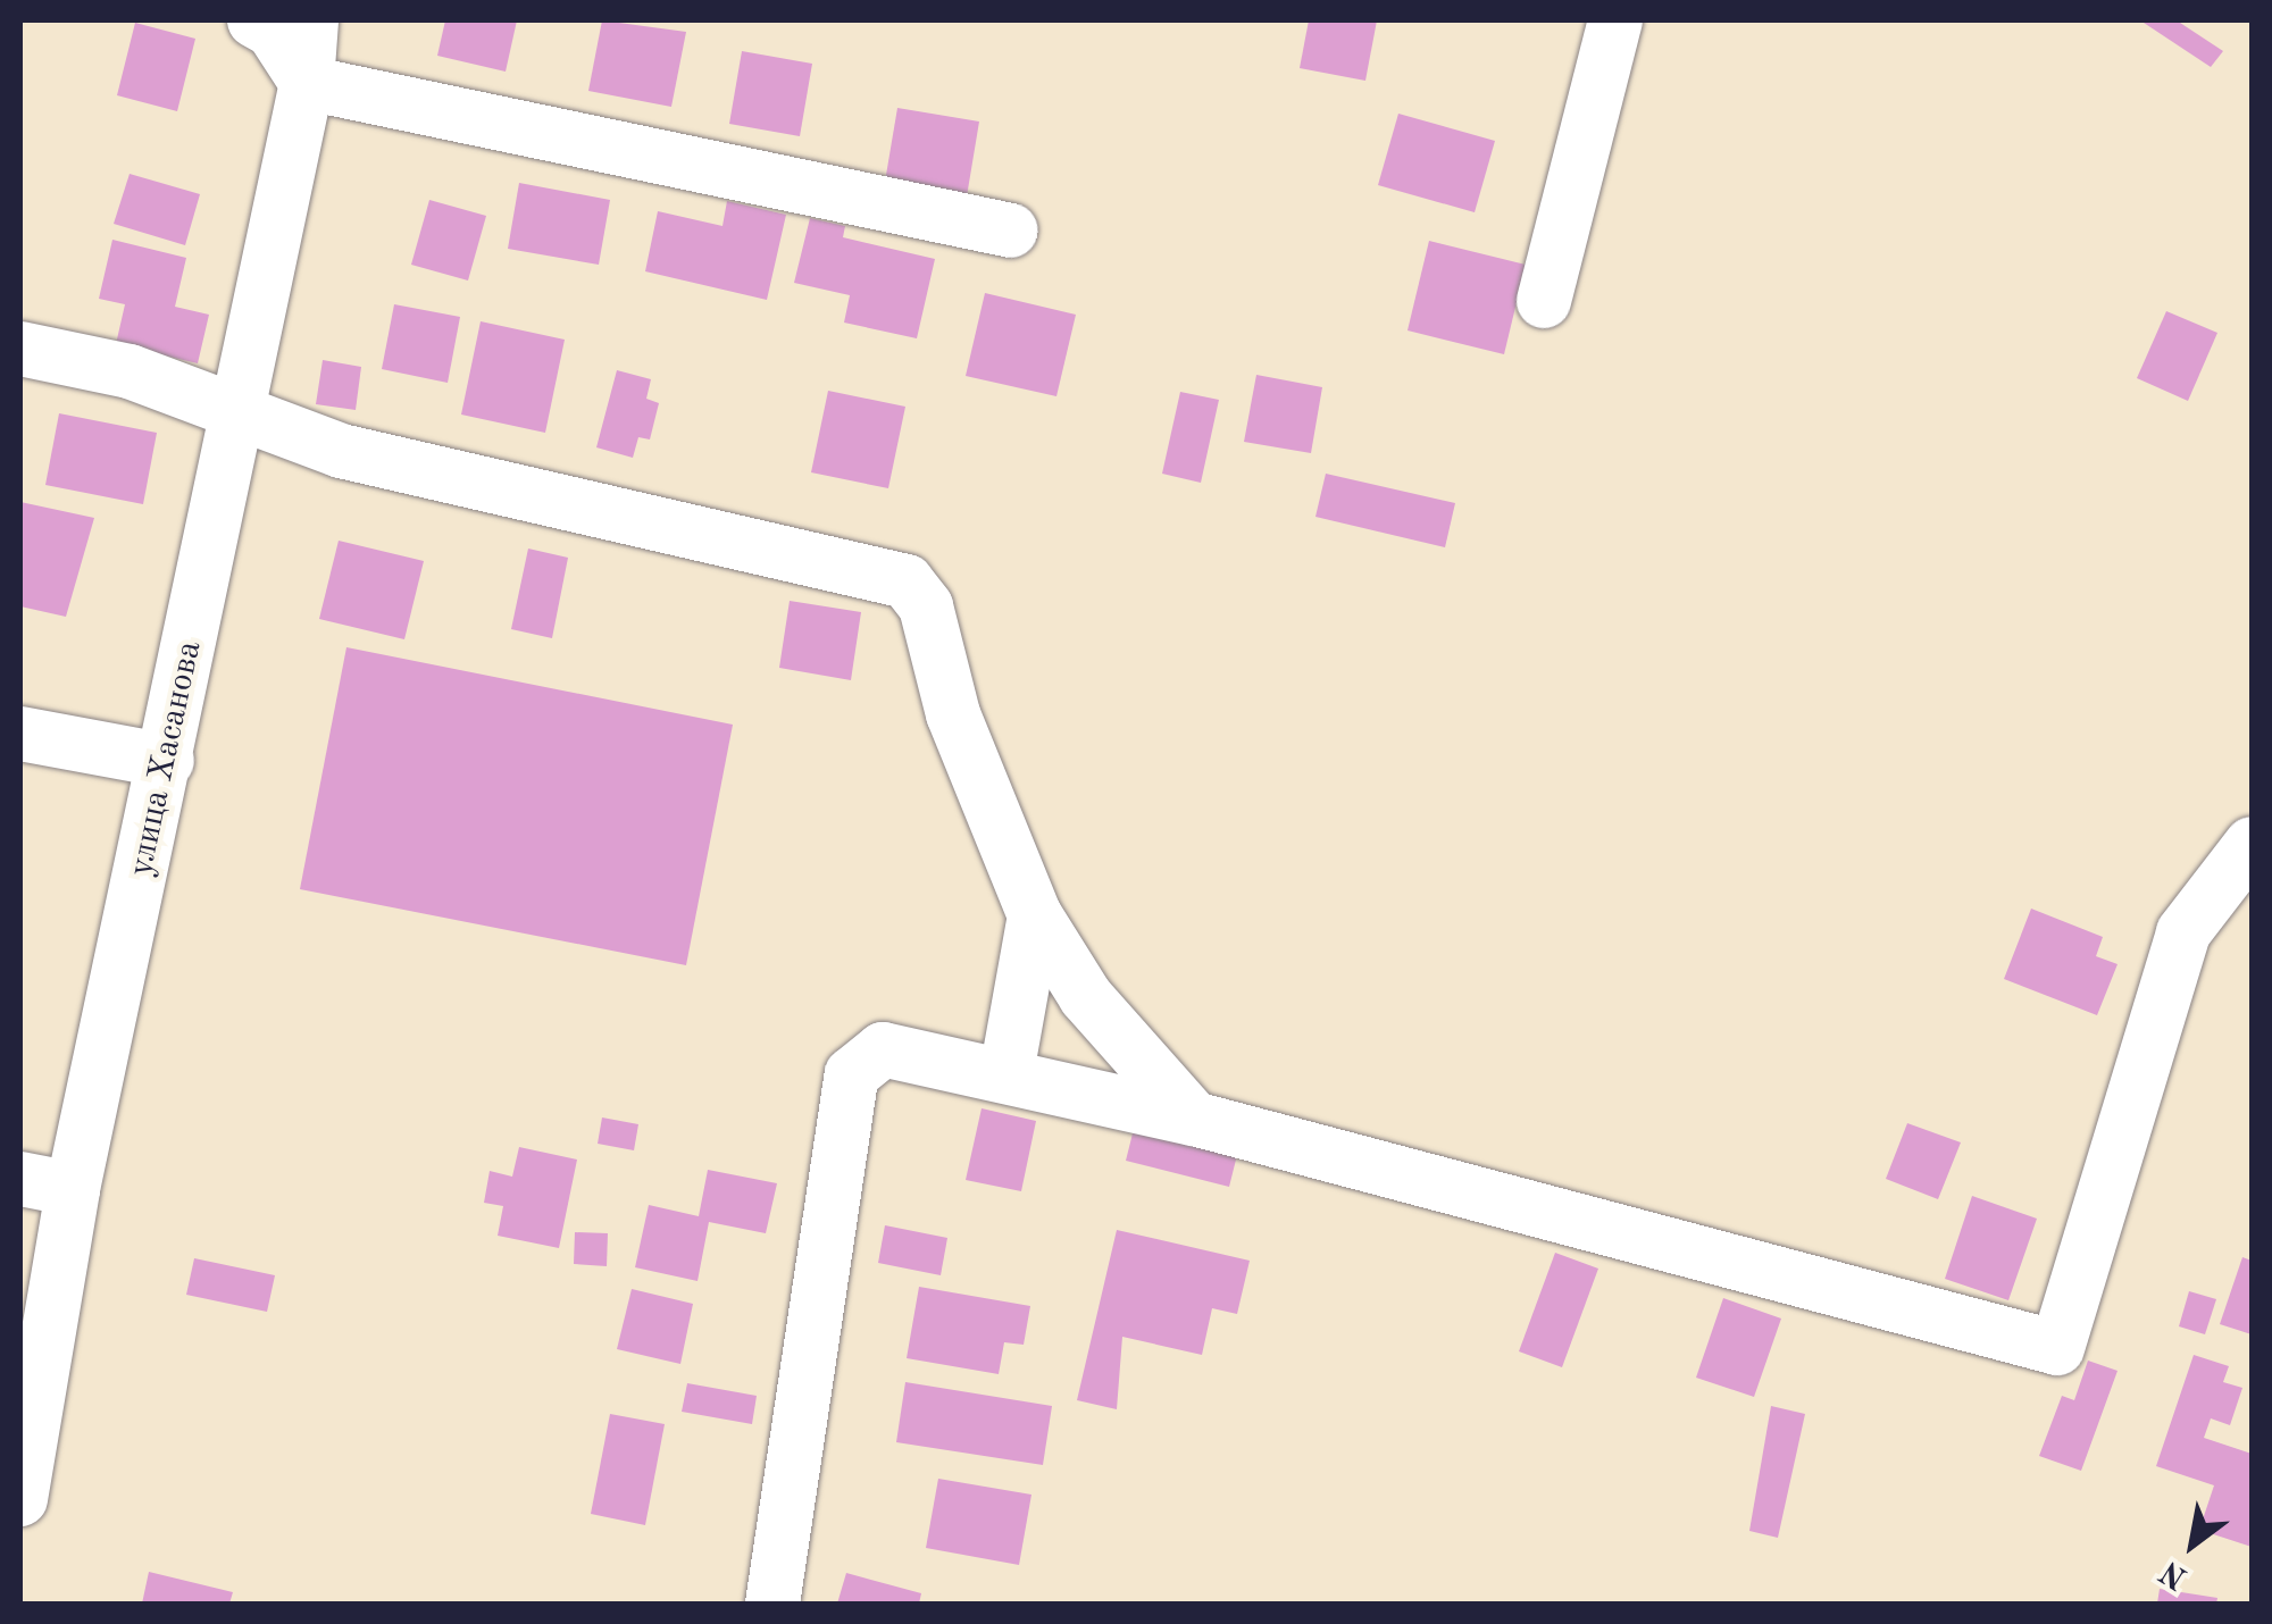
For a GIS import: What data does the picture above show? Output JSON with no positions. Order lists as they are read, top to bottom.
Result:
{
  "streets": {
    "street": ["улица Хасанова"]
  },
  "north": "bottom left"
}
